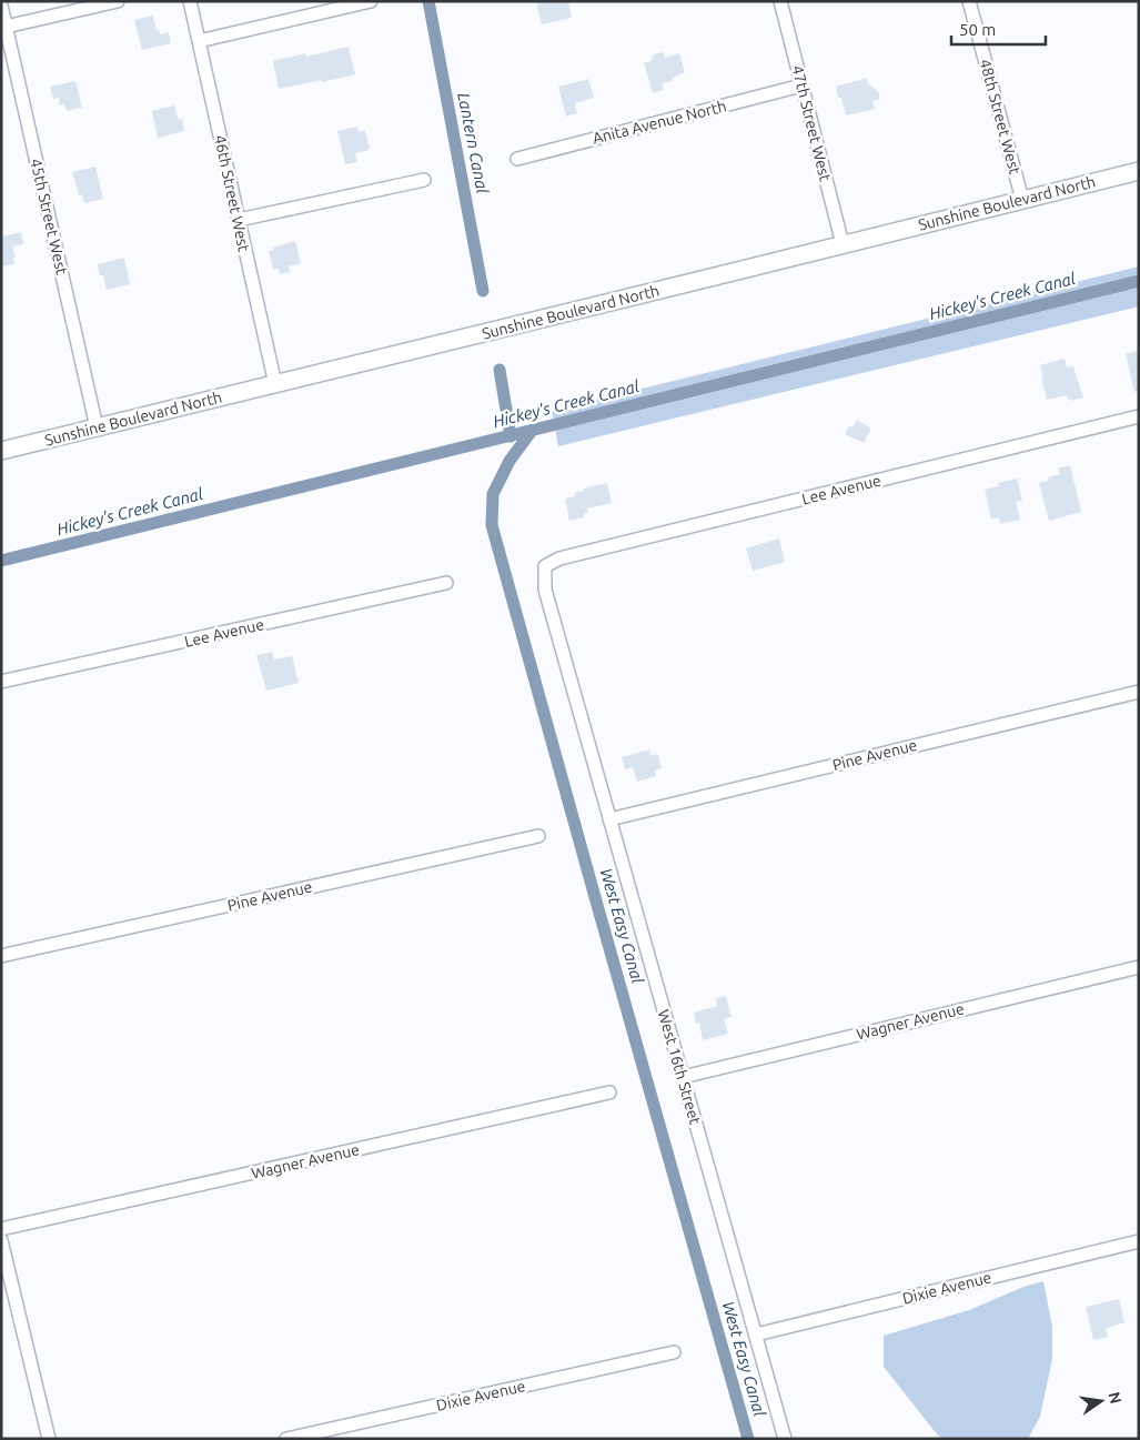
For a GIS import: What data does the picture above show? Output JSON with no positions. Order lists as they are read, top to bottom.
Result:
{
  "streets": {
    "street": [
      "48th Street West",
      "Anita Avenue North",
      "47th Street West",
      "46th Street West",
      "Sunshine Boulevard North",
      "45th Street West",
      "Lee Avenue",
      "Pine Avenue",
      "Wagner Avenue",
      "West 16th Street",
      "Dixie Avenue"
    ]
  },
  "crossings": [
    ["48th Street West", "Sunshine Boulevard North"],
    ["Anita Avenue North", "47th Street West"],
    ["47th Street West", "Sunshine Boulevard North"],
    ["46th Street West", "Sunshine Boulevard North"],
    ["Sunshine Boulevard North", "45th Street West"],
    ["Lee Avenue", "West 16th Street"],
    ["Pine Avenue", "West 16th Street"],
    ["Wagner Avenue", "West 16th Street"],
    ["West 16th Street", "Dixie Avenue"]
  ],
  "water": ["Lantern Canal", "Hickey's Creek Canal", "West Easy Canal"],
  "scale_bar": "50 m",
  "north": "right"
}
